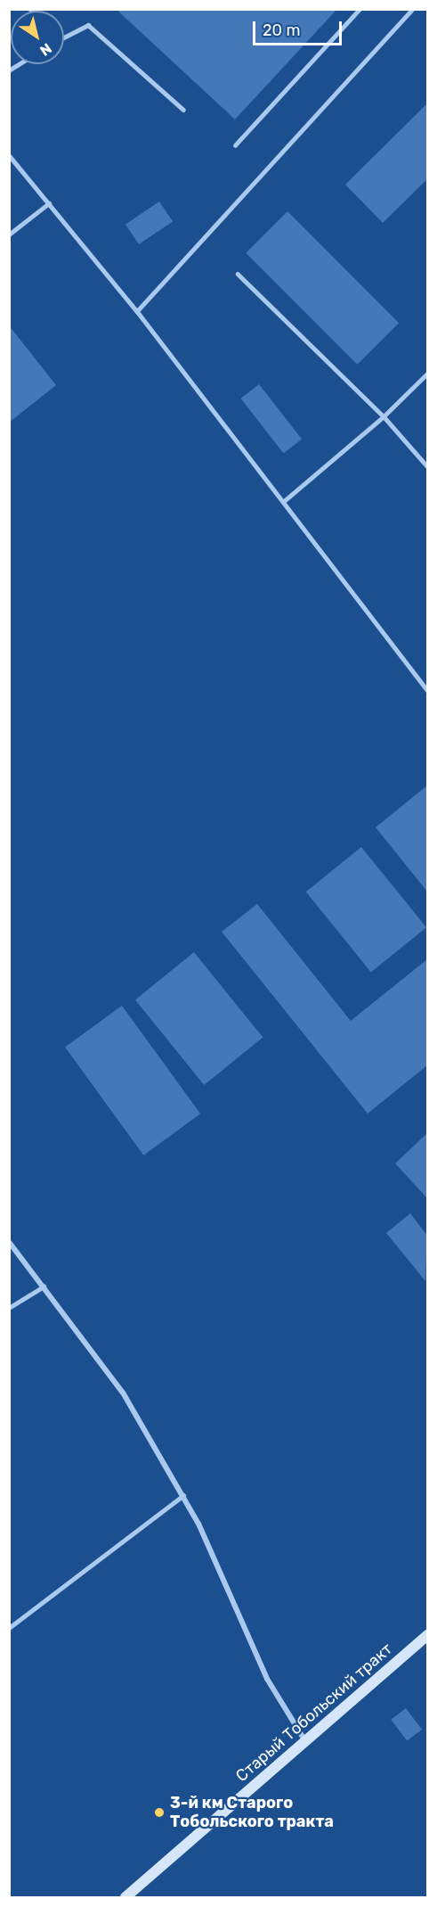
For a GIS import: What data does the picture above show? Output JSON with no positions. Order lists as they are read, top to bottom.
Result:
{
  "streets": {
    "street": ["Старый Тобольский тракт"]
  },
  "places": ["3-й км Старого Тобольского тракта"],
  "scale_bar": "20 m",
  "north": "bottom right"
}
